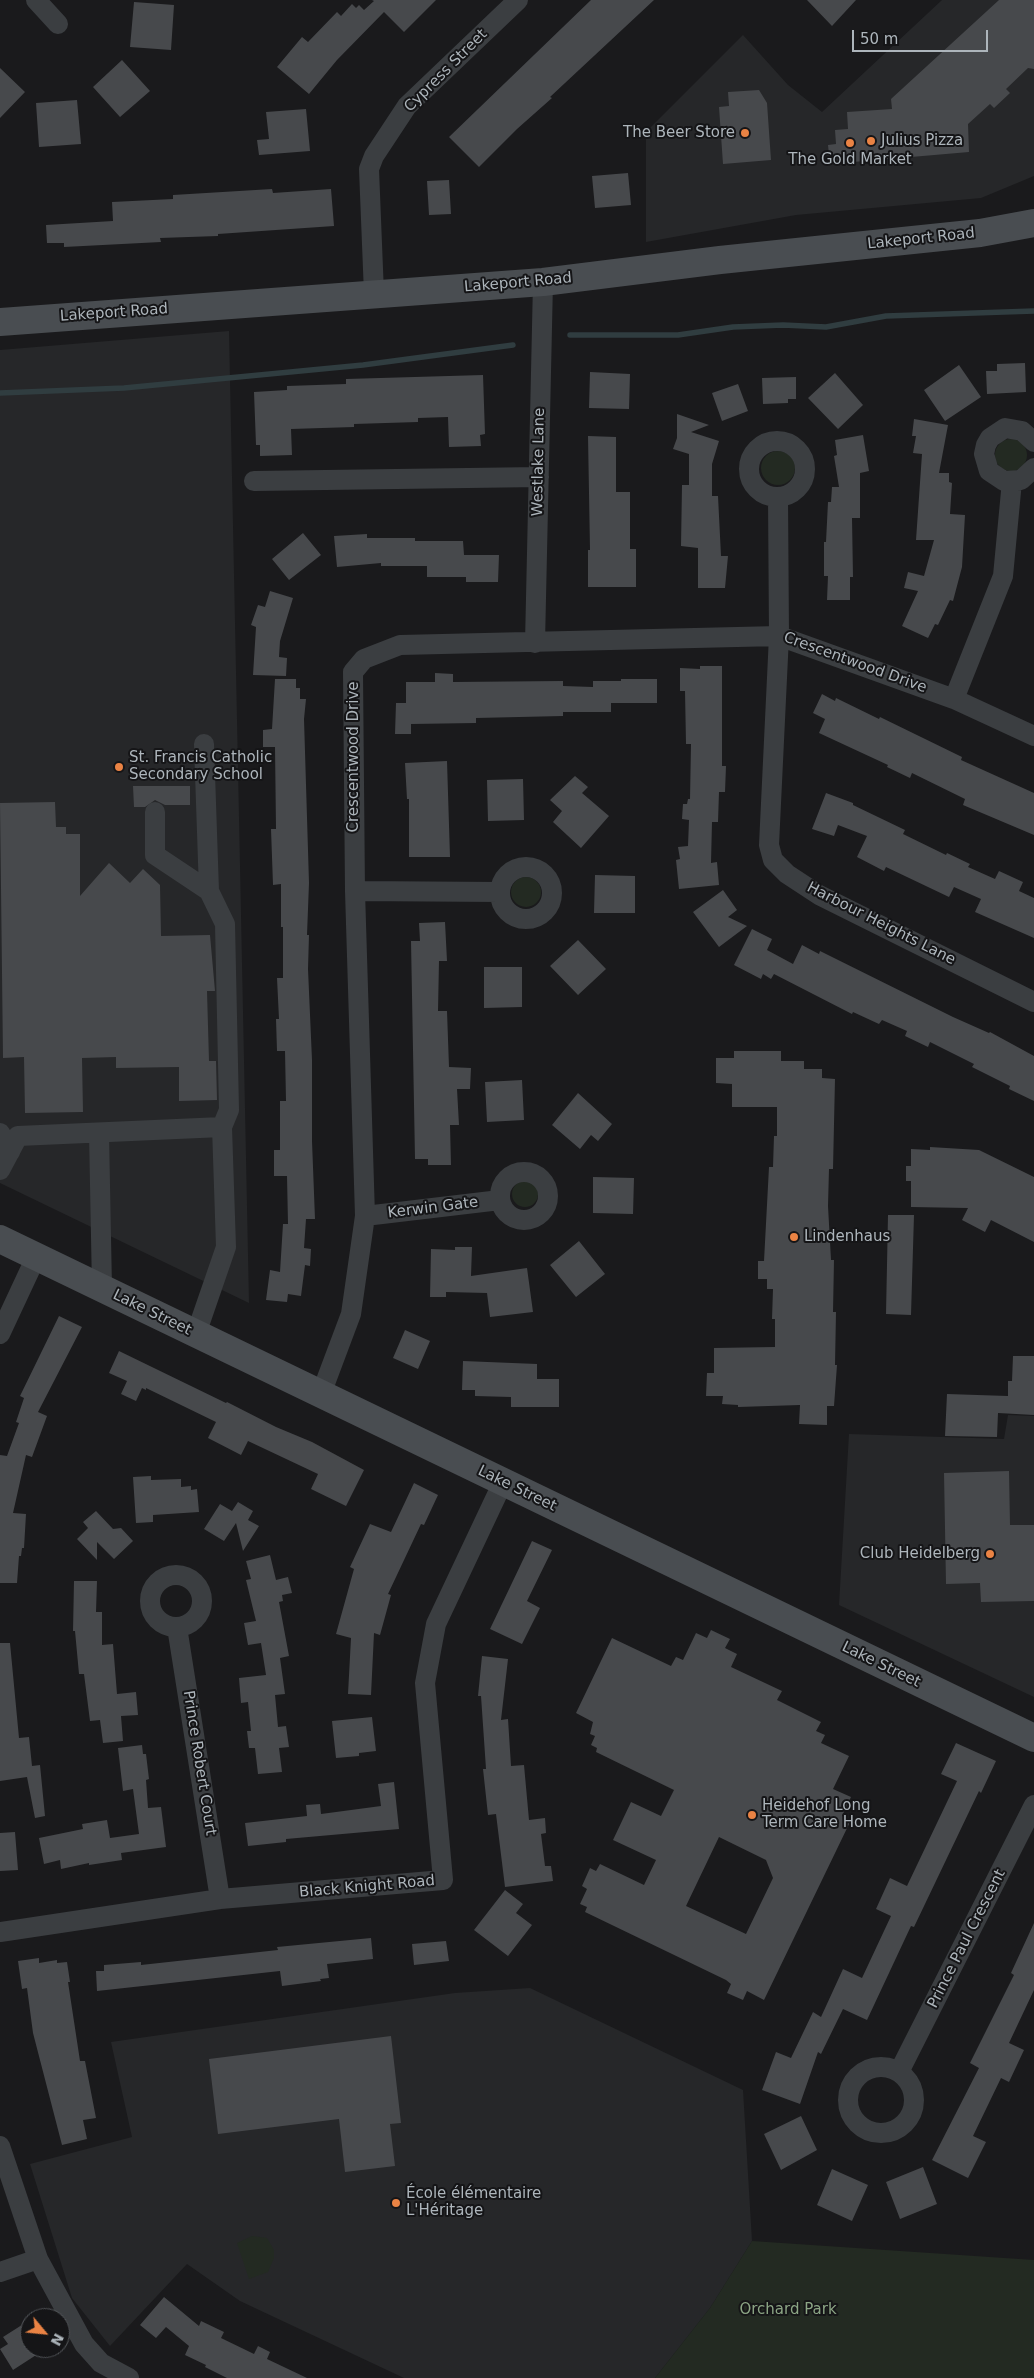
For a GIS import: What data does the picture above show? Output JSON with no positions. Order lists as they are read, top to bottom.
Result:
{
  "streets": {
    "main road": ["Lakeport Road", "Lake Street"],
    "street": [
      "Cypress Street",
      "Westlake Lane",
      "Crescentwood Drive",
      "Harbour Heights Lane",
      "Kerwin Gate",
      "Prince Robert Court",
      "Black Knight Road",
      "Prince Paul Crescent"
    ]
  },
  "crossings": [
    ["Cypress Street", "Lakeport Road"],
    ["Lakeport Road", "Westlake Lane"],
    ["Westlake Lane", "Crescentwood Drive"],
    ["Crescentwood Drive", "Harbour Heights Lane"],
    ["Crescentwood Drive", "Kerwin Gate"],
    ["Crescentwood Drive", "Lake Street"],
    ["Lake Street", "Black Knight Road"],
    ["Prince Robert Court", "Black Knight Road"]
  ],
  "parks": ["Orchard Park"],
  "places": [
    "The Beer Store",
    "Julius Pizza",
    "The Gold Market",
    "St. Francis Catholic Secondary School",
    "Lindenhaus",
    "Club Heidelberg",
    "Heidehof Long Term Care Home",
    "École élémentaire L'Héritage"
  ],
  "scale_bar": "50 m",
  "north": "bottom right"
}
